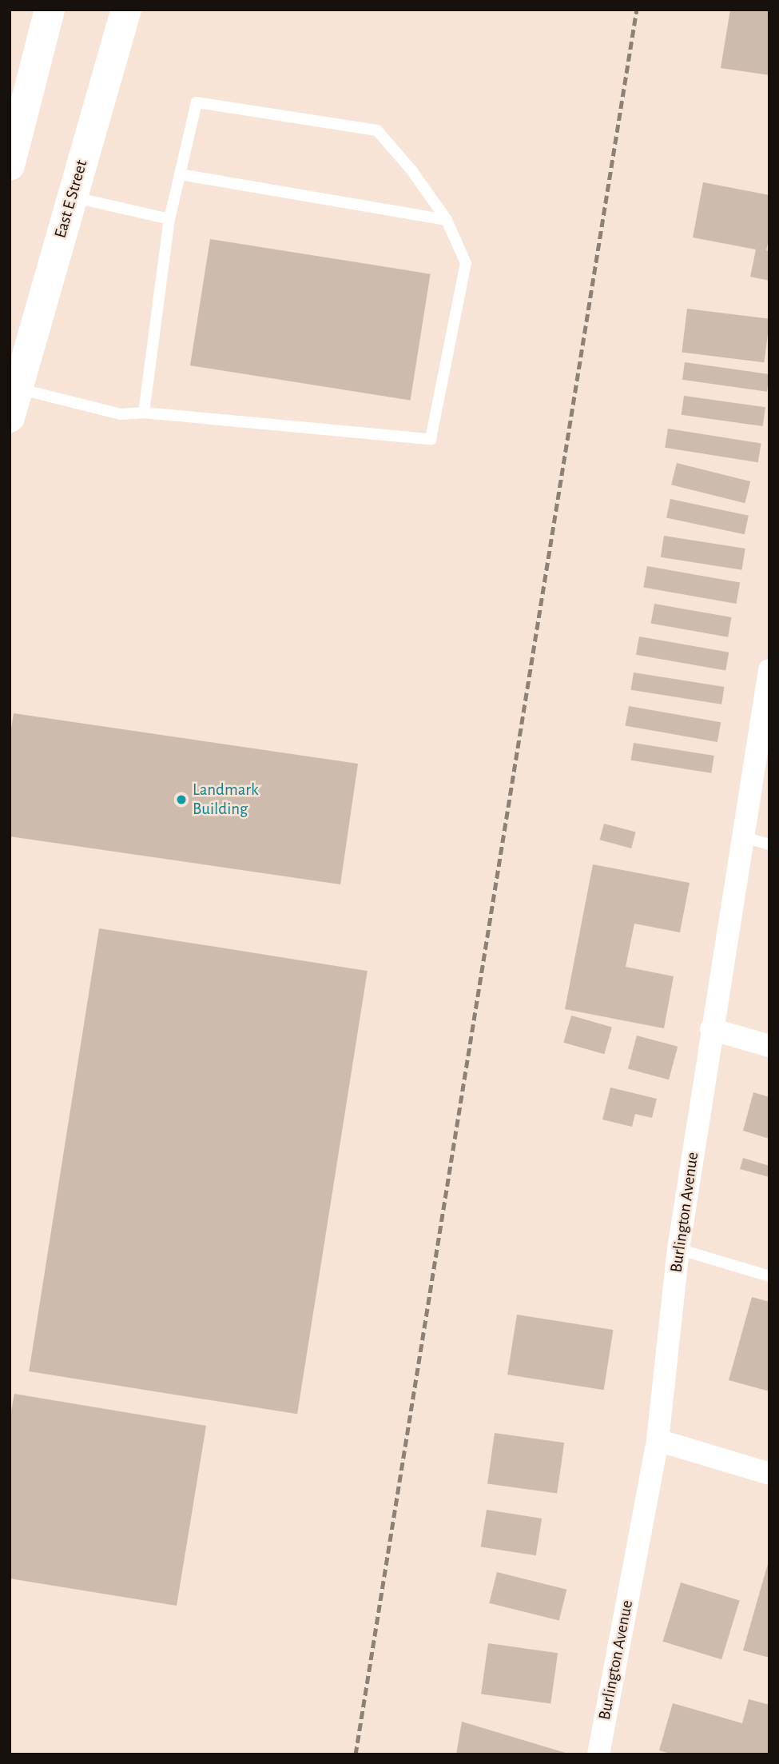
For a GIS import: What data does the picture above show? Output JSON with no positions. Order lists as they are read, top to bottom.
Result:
{
  "streets": {
    "main road": ["East E Street"],
    "street": ["Burlington Avenue"]
  },
  "places": ["Landmark Building"]
}
